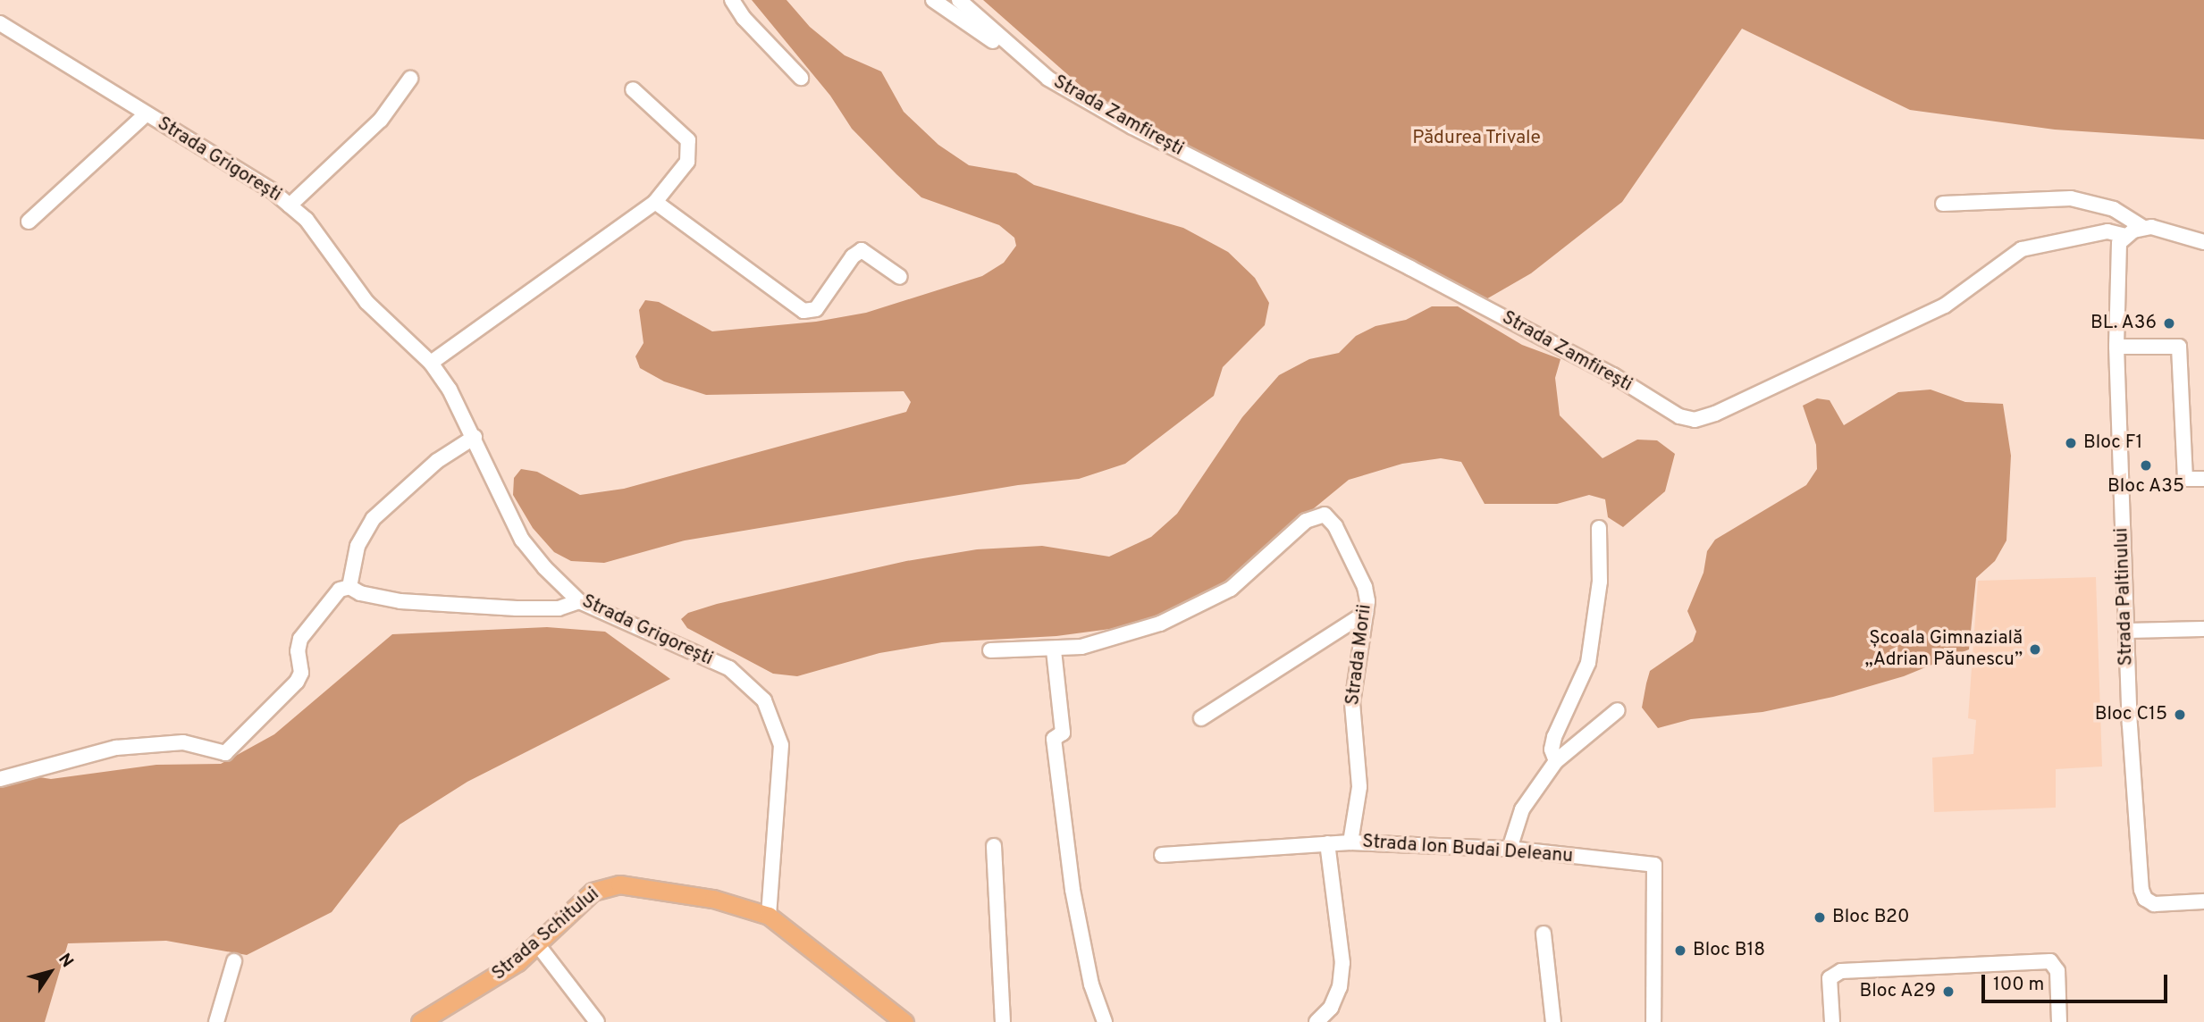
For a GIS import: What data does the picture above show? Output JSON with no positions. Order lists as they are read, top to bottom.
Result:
{
  "streets": {
    "main road": ["Strada Schitului"],
    "street": [
      "Strada Zamfirești",
      "Strada Grigorești",
      "Strada Paltinului",
      "Strada Morii",
      "Strada Ion Budai Deleanu"
    ]
  },
  "crossings": [
    ["Strada Zamfirești", "Strada Paltinului"],
    ["Strada Grigorești", "Strada Schitului"],
    ["Strada Morii", "Strada Ion Budai Deleanu"]
  ],
  "parks": ["Pădurea Trivale"],
  "places": [
    "BL. A36",
    "Bloc F1",
    "Bloc A35",
    "Școala Gimnazială „Adrian Păunescu”",
    "Bloc C15",
    "Bloc B20",
    "Bloc B18",
    "Bloc A29"
  ],
  "scale_bar": "100 m",
  "north": "top right"
}
